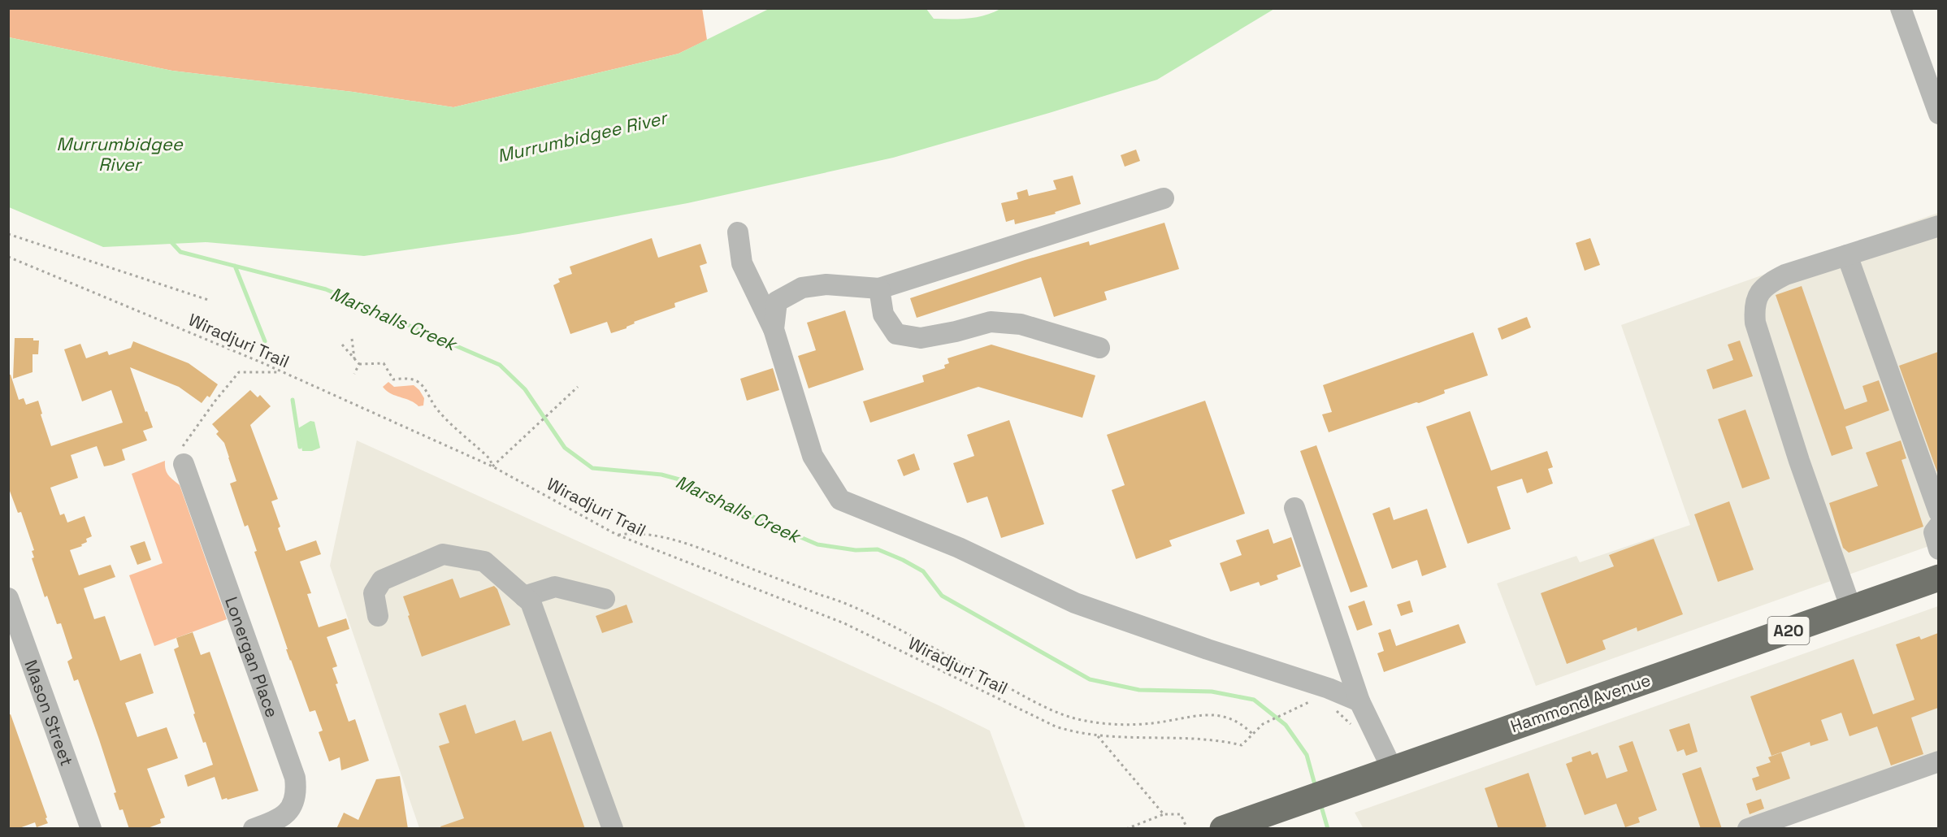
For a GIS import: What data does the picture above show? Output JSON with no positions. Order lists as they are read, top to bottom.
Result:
{
  "streets": {
    "highway": ["A20", "Hammond Avenue"],
    "street": ["Lonergan Place", "Mason Street"],
    "path": ["Wiradjuri Trail"]
  },
  "water": ["Murrumbidgee River", "Marshalls Creek"]
}
